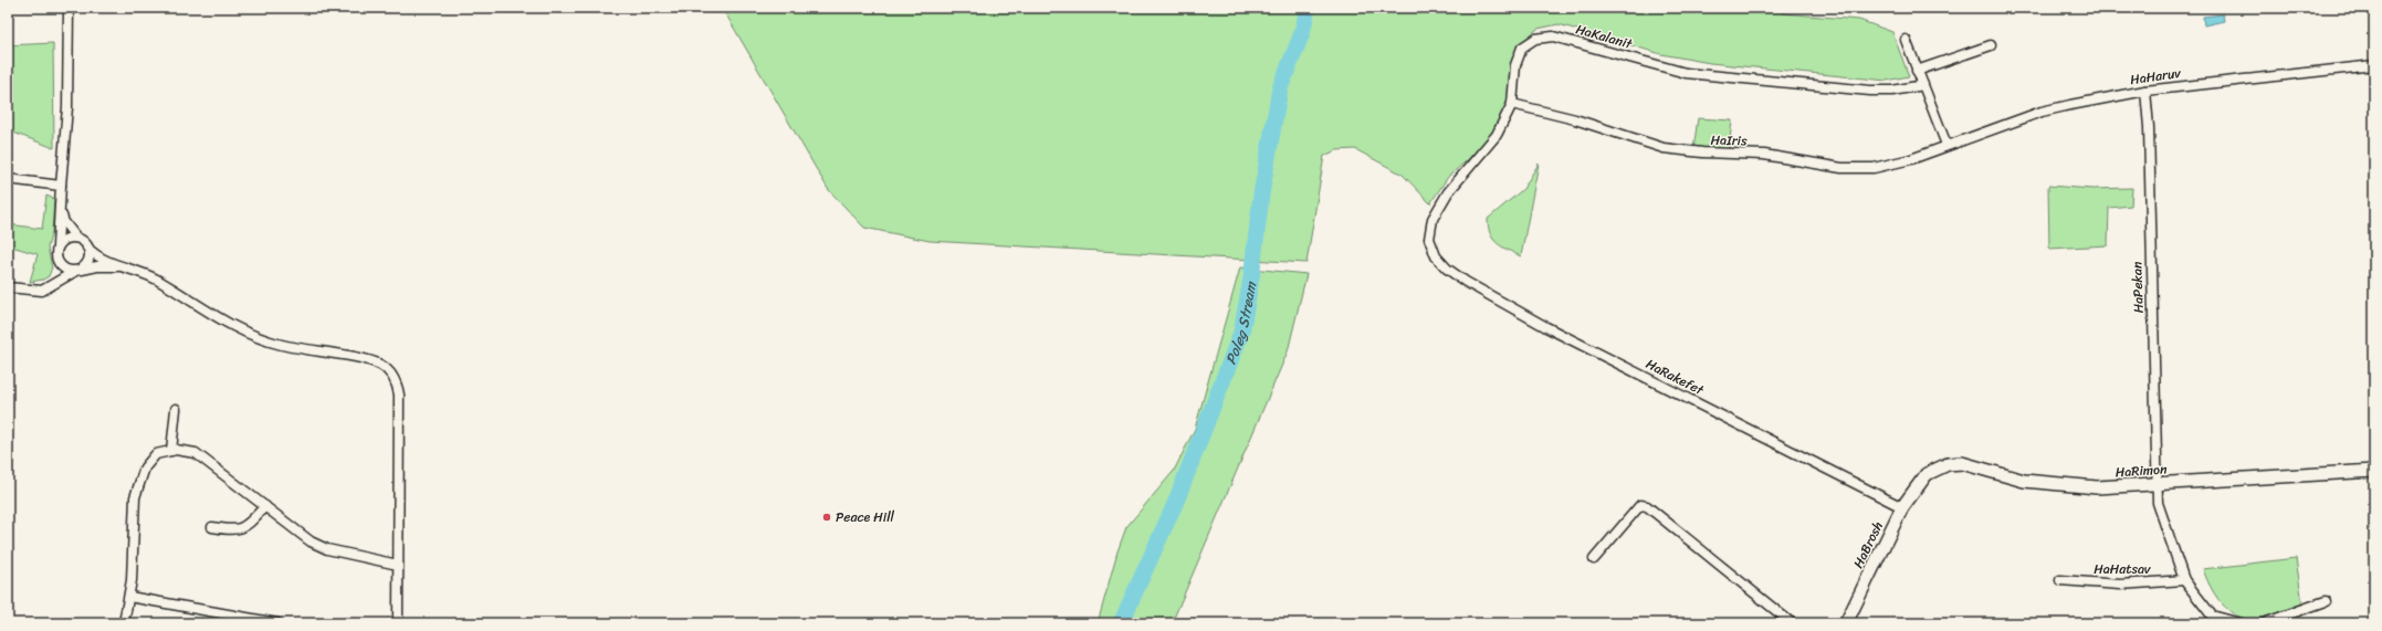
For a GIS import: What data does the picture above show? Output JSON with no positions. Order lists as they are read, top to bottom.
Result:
{
  "streets": {
    "street": [
      "HaKalanit",
      "HaHaruv",
      "HaIris",
      "HaPekan",
      "HaRakefet",
      "HaRimon",
      "HaBrosh",
      "HaHatsav"
    ]
  },
  "crossings": [
    ["HaKalanit", "HaIris"],
    ["HaKalanit", "HaRakefet"],
    ["HaHaruv", "HaIris"],
    ["HaHaruv", "HaPekan"],
    ["HaPekan", "HaRimon"],
    ["HaPekan", "HaHatsav"],
    ["HaRakefet", "HaBrosh"],
    ["HaRimon", "HaBrosh"]
  ],
  "water": ["Poleg Stream"],
  "places": ["Peace Hill"]
}
